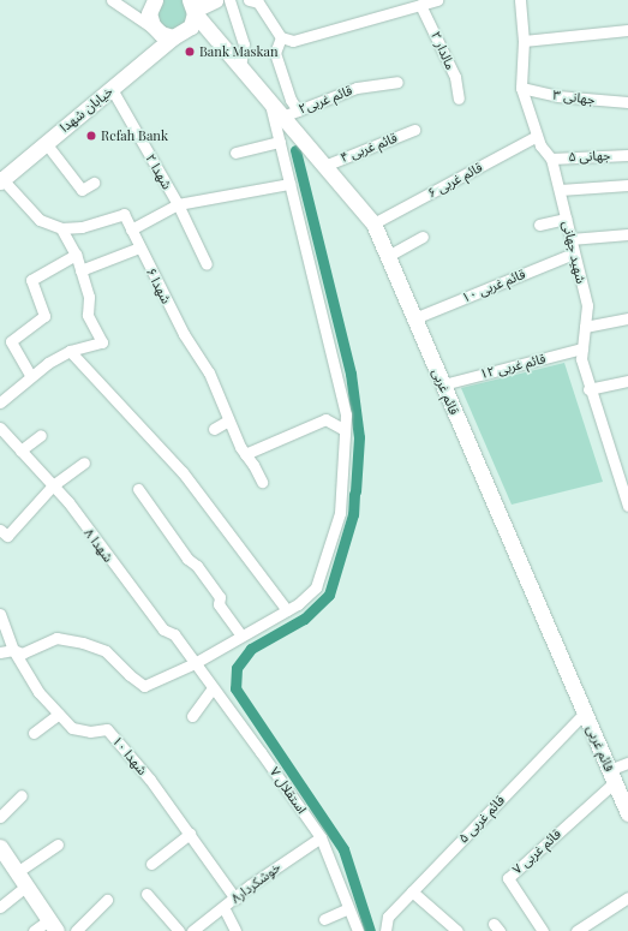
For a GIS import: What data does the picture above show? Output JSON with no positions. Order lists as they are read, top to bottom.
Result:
{
  "streets": {
    "main road": ["خیابان شهدا", "قائم غربی"],
    "street": [
      "مالدار ۲",
      "جهانی ۳",
      "۲قائم غربی",
      "قائم غربی ۴",
      "جهانی ۵",
      "شهدا ۲",
      "قائم غربی ۶",
      "شهید جهانی",
      "شهدا ۶",
      "قائم غربی ۱۰",
      "قائم غربی ۱۲",
      "شهدا ۸",
      "شهدا ۱۰",
      "استقلال ۷",
      "قائم غربی ۵",
      "قائم غربی ۷",
      "خوشکردار۸"
    ]
  },
  "crossings": [
    ["جهانی ۳", "شهید جهانی"],
    ["۲قائم غربی", "قائم غربی"],
    ["خیابان شهدا", "شهدا ۲"],
    ["خیابان شهدا", "شهدا ۶"],
    ["خیابان شهدا", "قائم غربی"],
    ["قائم غربی ۴", "قائم غربی"],
    ["جهانی ۵", "شهید جهانی"],
    ["قائم غربی ۶", "شهید جهانی"],
    ["قائم غربی ۶", "قائم غربی"],
    ["شهید جهانی", "قائم غربی ۱۰"],
    ["شهید جهانی", "قائم غربی ۱۲"],
    ["قائم غربی ۱۰", "قائم غربی"],
    ["قائم غربی ۱۲", "قائم غربی"],
    ["قائم غربی", "قائم غربی ۵"],
    ["قائم غربی", "قائم غربی ۷"],
    ["شهدا ۸", "استقلال ۷"],
    ["شهدا ۱۰", "خوشکردار۸"],
    ["استقلال ۷", "خوشکردار۸"]
  ],
  "places": ["Bank Maskan", "Refah Bank"]
}
